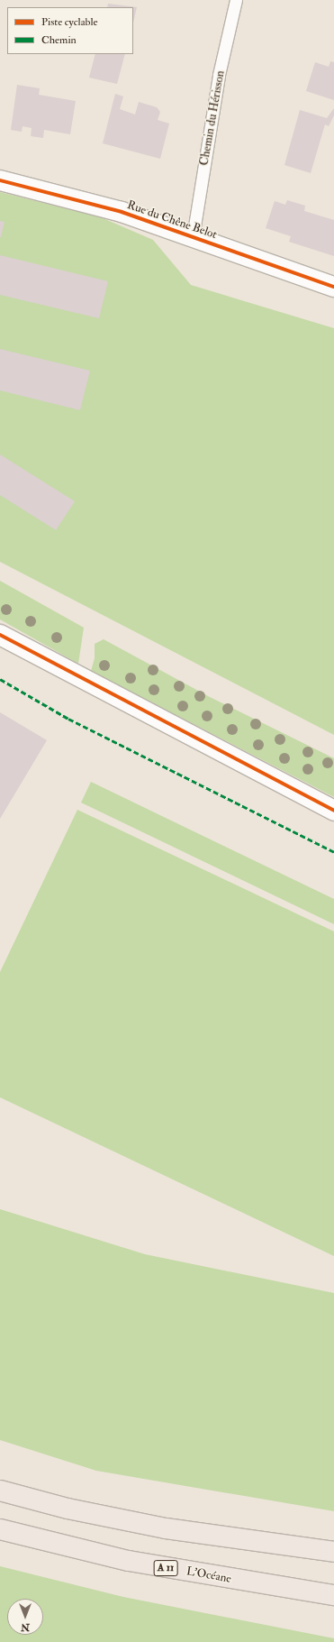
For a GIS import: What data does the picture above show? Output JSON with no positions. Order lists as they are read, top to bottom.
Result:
{
  "streets": {
    "highway": ["A 11", "L’Océane"],
    "street": ["Rue du Chêne Belot"],
    "lane": ["Chemin du Hérisson"]
  },
  "crossings": [
    ["Chemin du Hérisson", "Rue du Chêne Belot"]
  ],
  "legend": ["Piste cyclable", "Chemin"],
  "north": "bottom"
}
